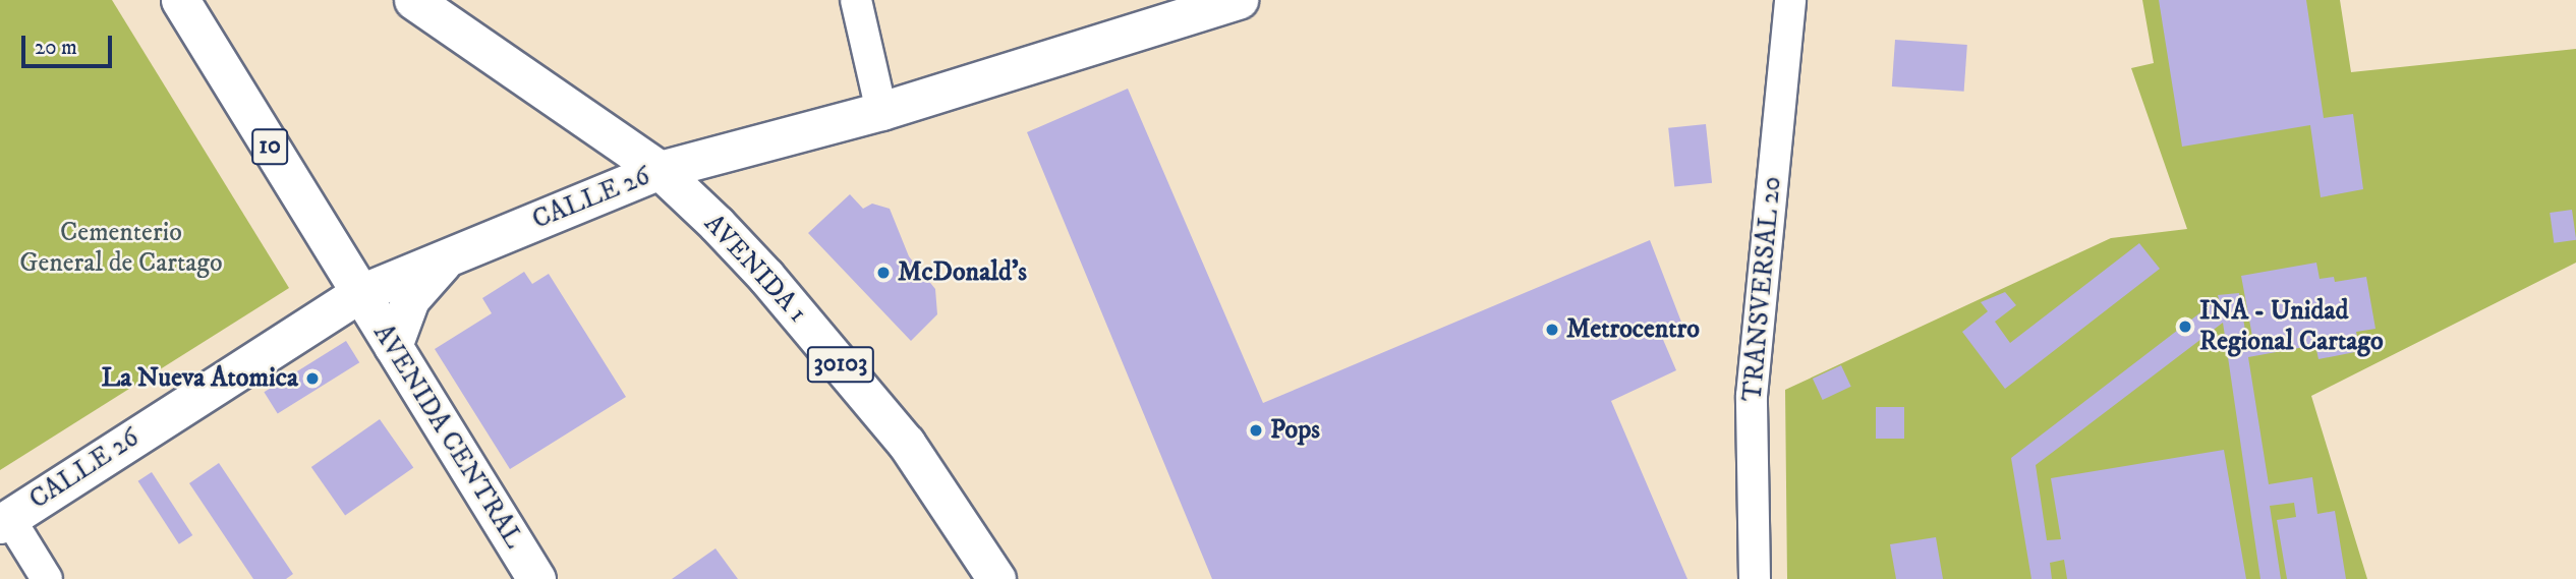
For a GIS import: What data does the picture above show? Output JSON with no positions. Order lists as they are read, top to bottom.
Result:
{
  "streets": {
    "main road": [
      "10",
      "CALLE 26",
      "AVENIDA 1",
      "30103",
      "AVENIDA CENTRAL"
    ],
    "street": ["TRANSVERSAL 20"]
  },
  "crossings": [
    ["10", "CALLE 26"],
    ["10", "AVENIDA CENTRAL"],
    ["CALLE 26", "AVENIDA 1"],
    ["CALLE 26", "AVENIDA CENTRAL"]
  ],
  "parks": ["Cementerio General de Cartago"],
  "places": [
    "McDonald's",
    "INA - Unidad Regional Cartago",
    "Metrocentro",
    "La Nueva Atomica",
    "Pops"
  ],
  "scale_bar": "20 m"
}
